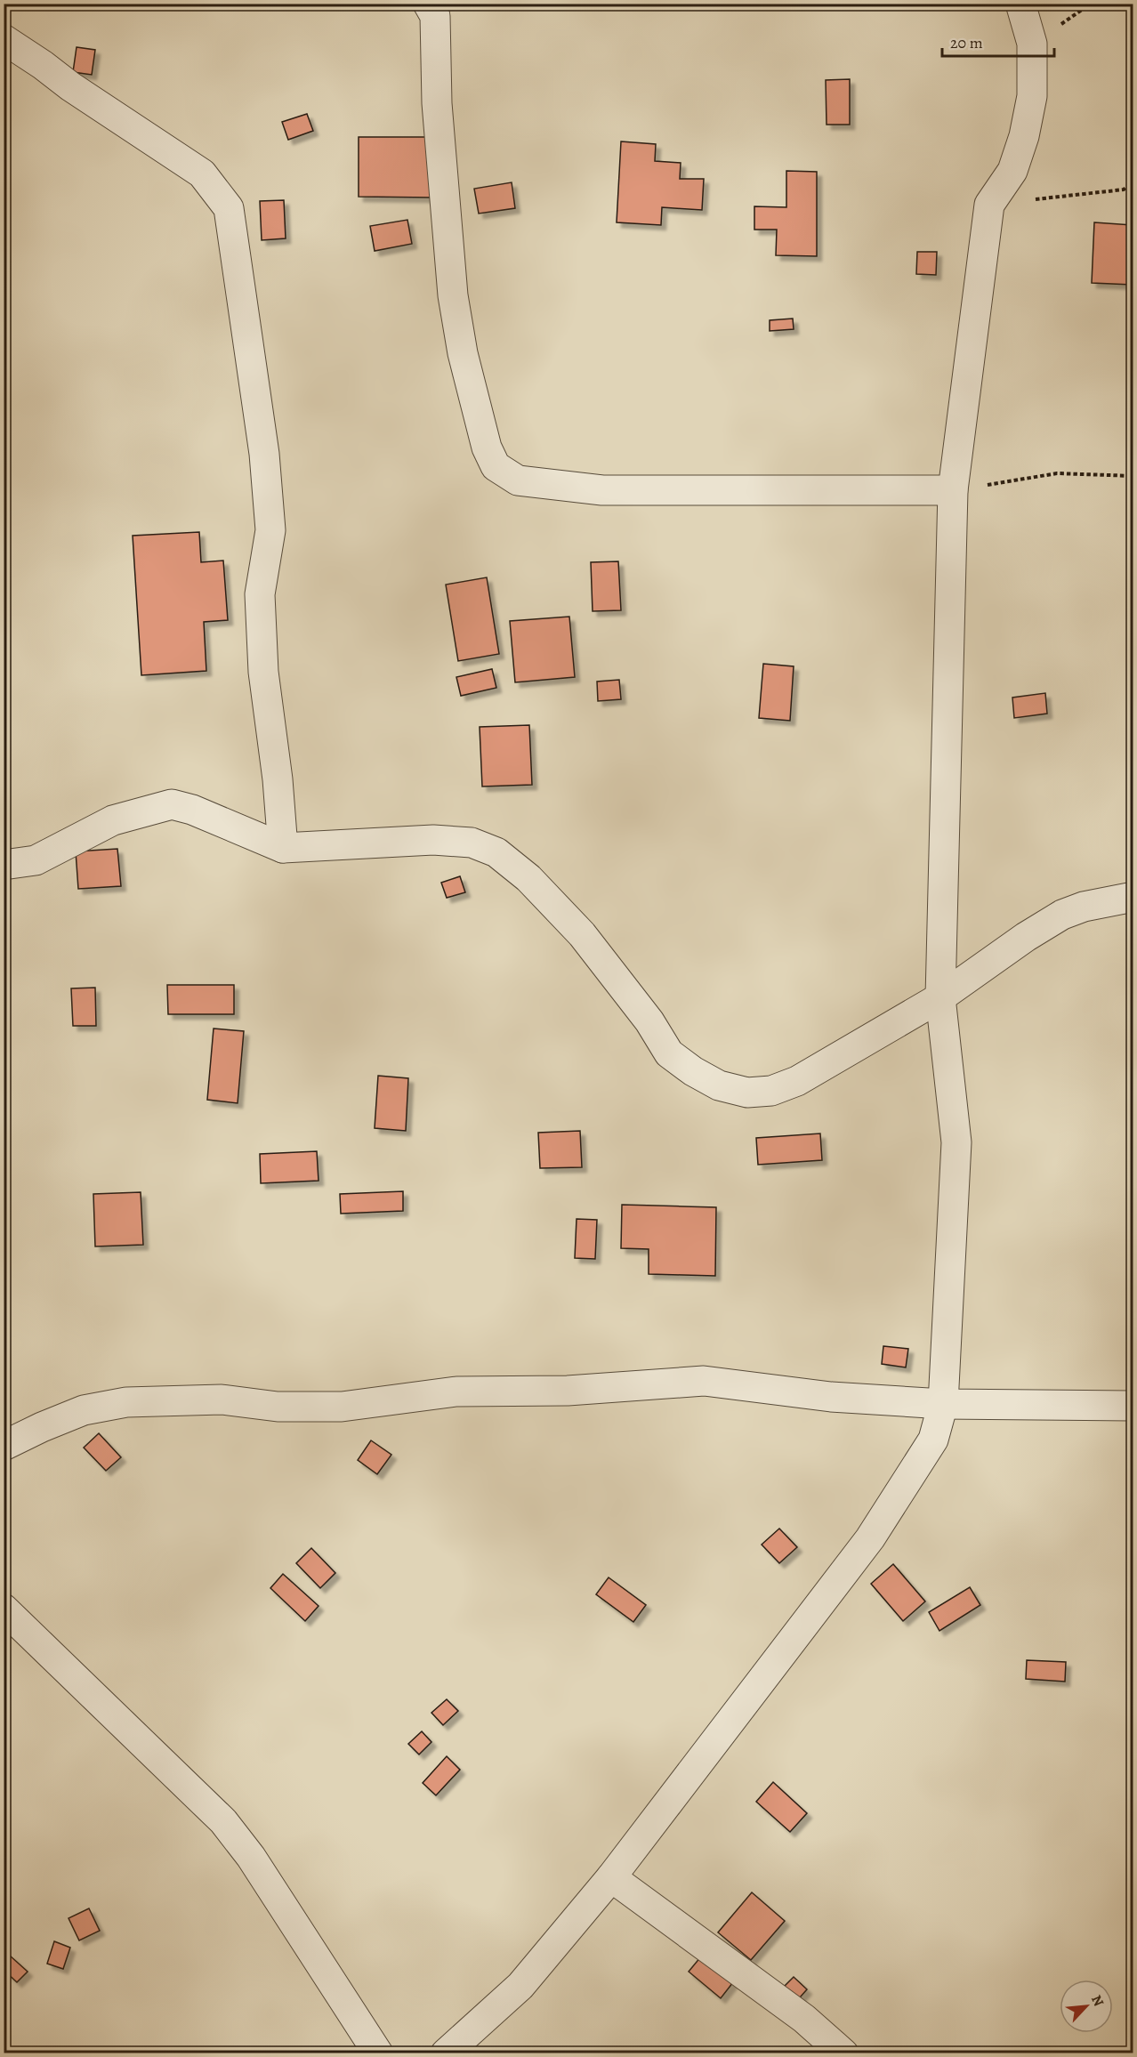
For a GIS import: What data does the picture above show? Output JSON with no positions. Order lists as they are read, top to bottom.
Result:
{
  "scale_bar": "20 m",
  "north": "top right"
}
